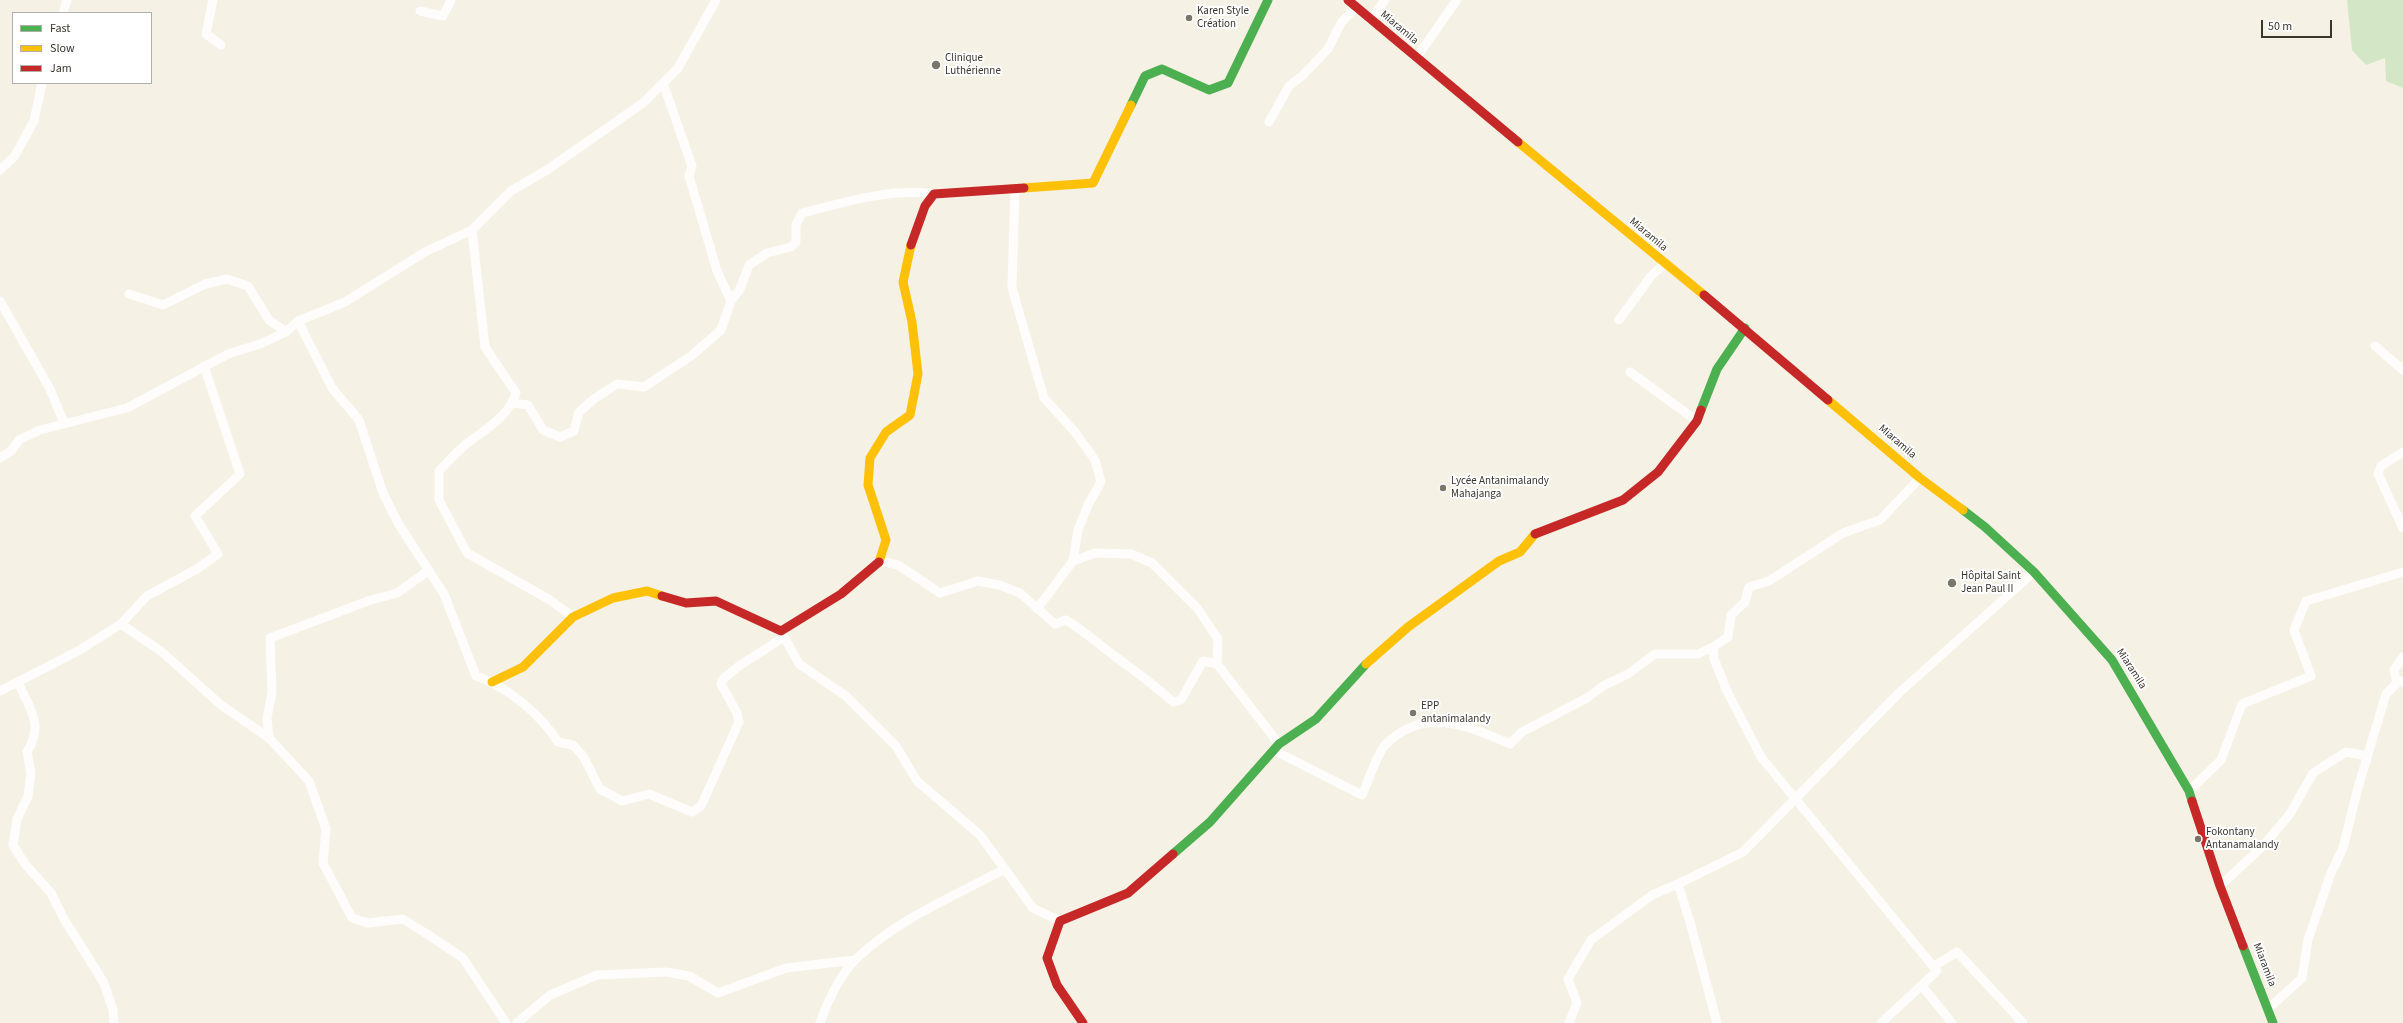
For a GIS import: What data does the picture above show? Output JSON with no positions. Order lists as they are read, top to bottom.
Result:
{
  "streets": {
    "street": ["Miaramila"]
  },
  "places": [
    "Karen Style Création",
    "Clinique Luthérienne",
    "Lycée Antanimalandy Mahajanga",
    "Hôpital Saint Jean Paul II",
    "EPP antanimalandy",
    "Fokontany Antanamalandy"
  ],
  "legend": ["Fast", "Slow", "Jam"],
  "scale_bar": "50 m"
}
